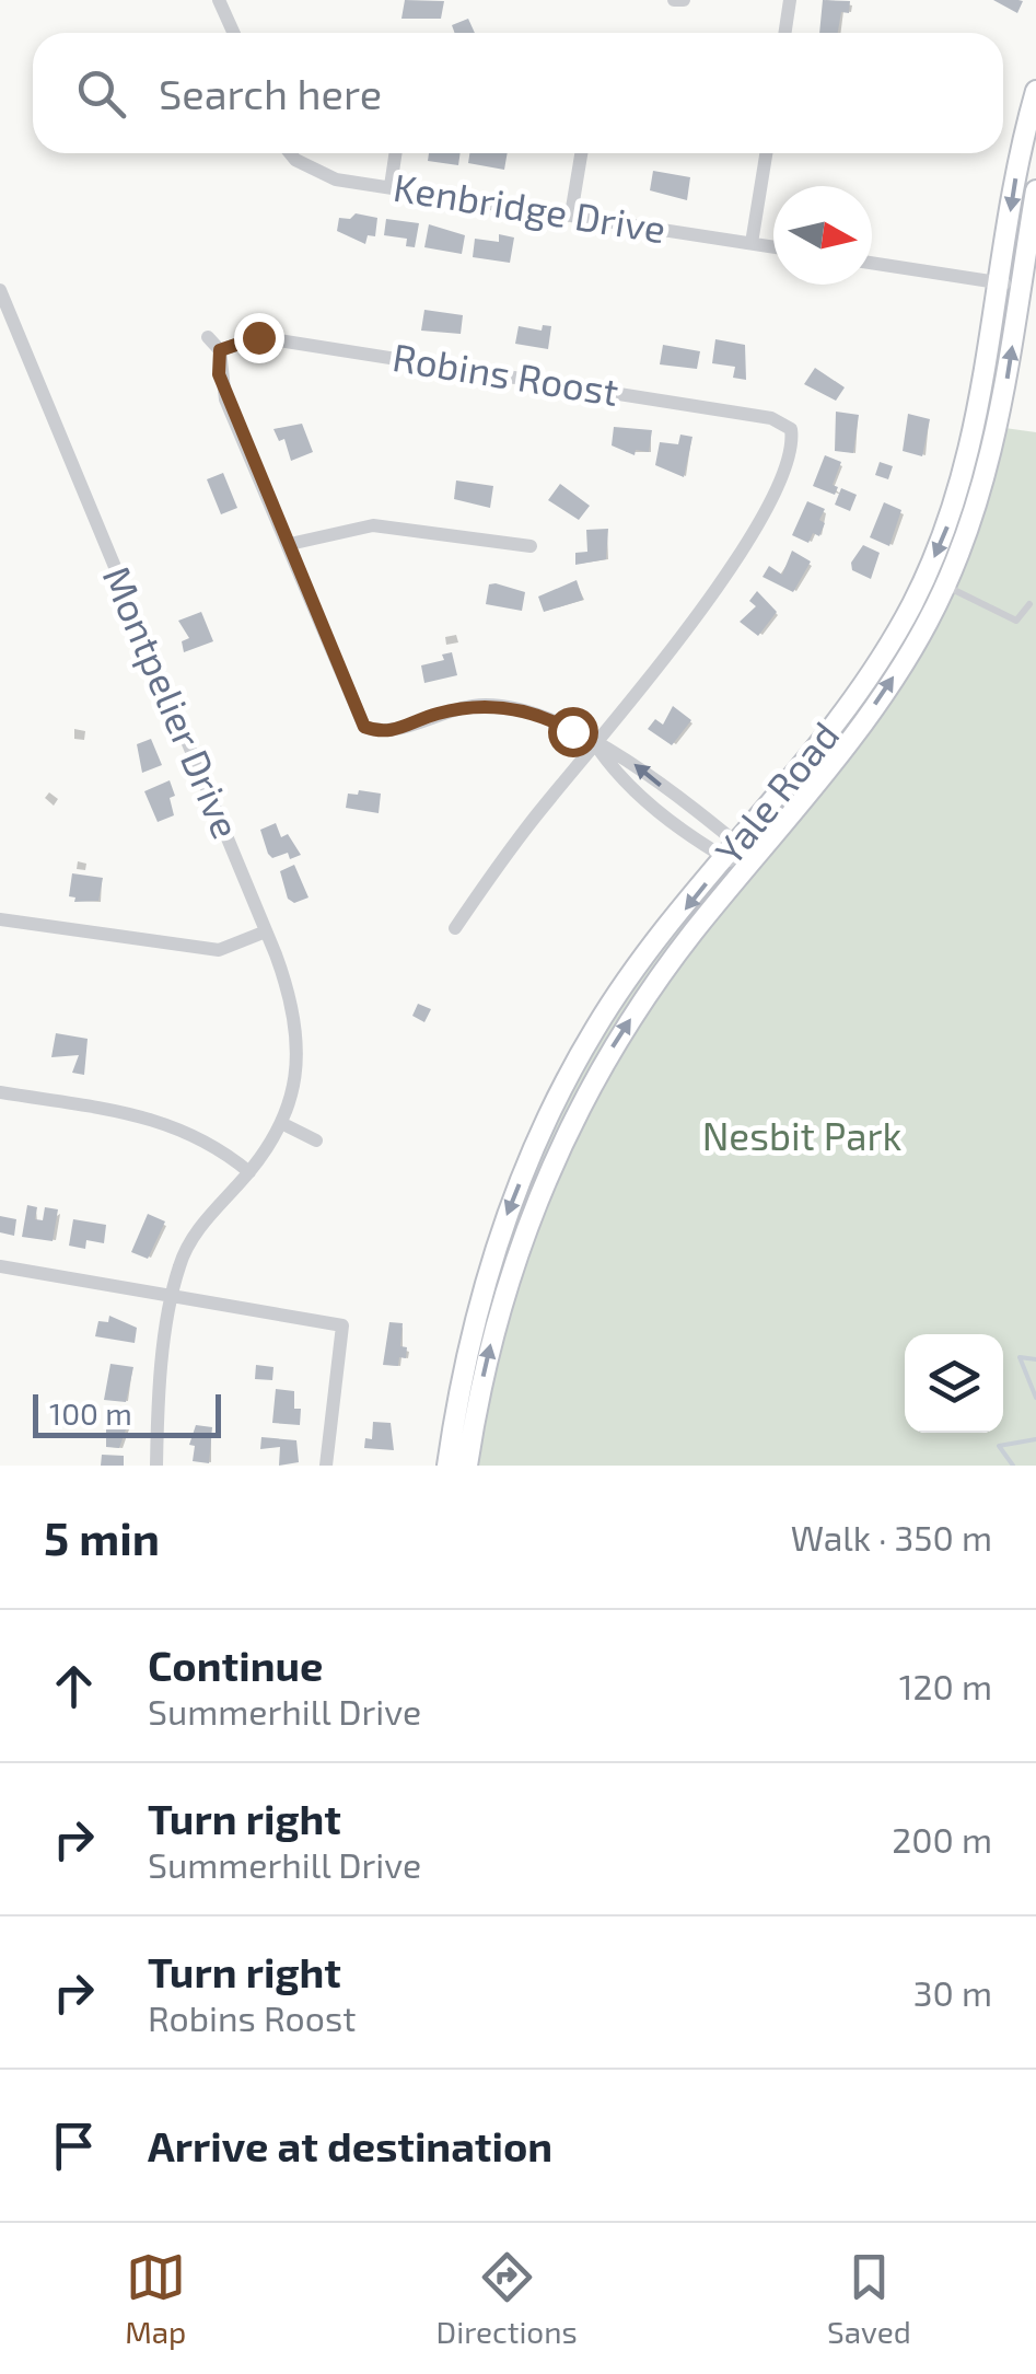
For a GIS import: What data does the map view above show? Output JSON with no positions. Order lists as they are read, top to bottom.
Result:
{
  "streets": {
    "main road": ["Yale Road"],
    "street": ["Kenbridge Drive", "Robins Roost", "Montpelier Drive"]
  },
  "parks": ["Nesbit Park"],
  "scale_bar": "100 m",
  "north": "right",
  "page": {
    "search": "Search here",
    "scale": "100 m",
    "heading": ["5 min", "Walk · 350 m"],
    "list": [
      ["Continue", "Summerhill Drive", "120 m"],
      ["Turn right", "Summerhill Drive", "200 m"],
      ["Turn right", "Robins Roost", "30 m"],
      "Arrive at destination"
    ],
    "nav": ["Map", "Directions", "Saved"]
  }
}
